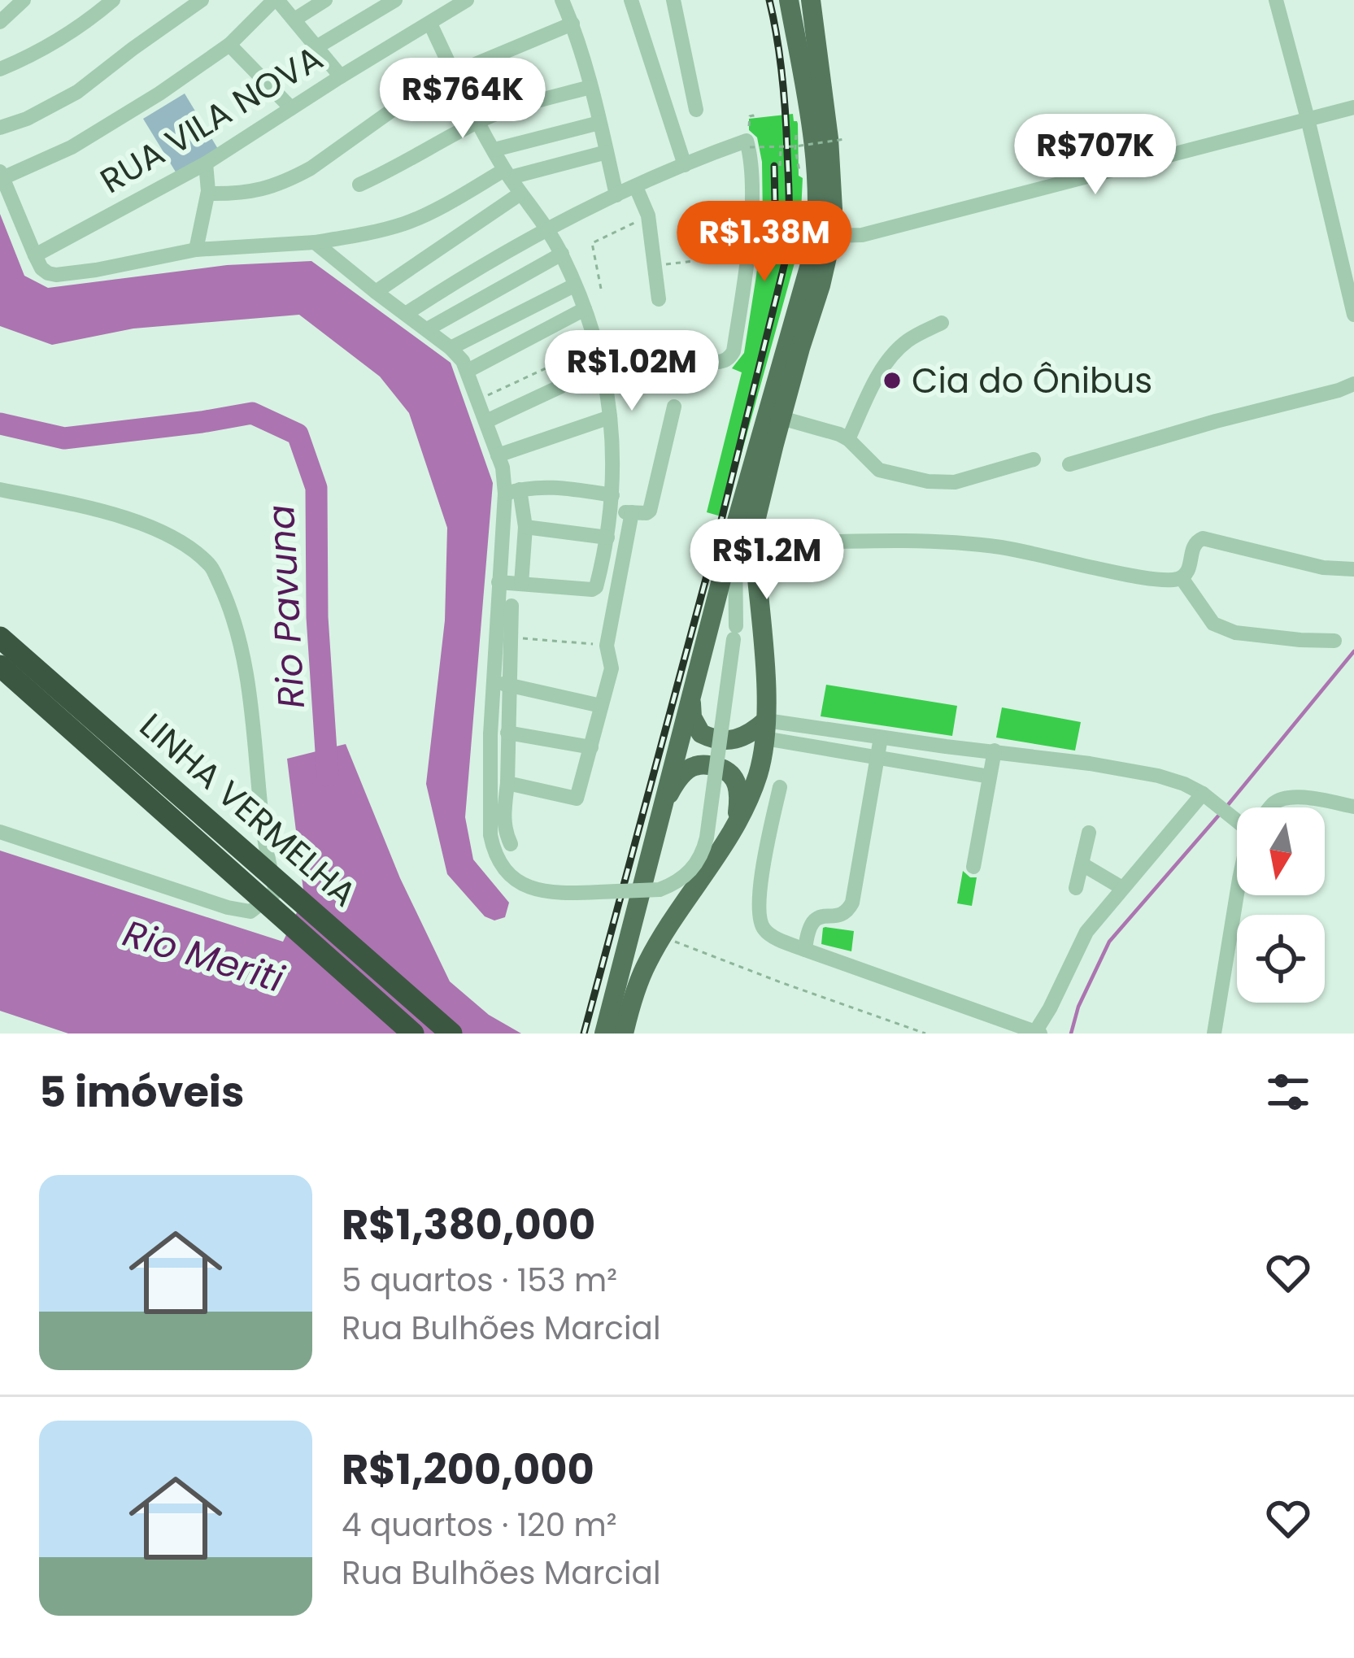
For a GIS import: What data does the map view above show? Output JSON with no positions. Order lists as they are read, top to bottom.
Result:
{
  "streets": {
    "highway": ["LINHA VERMELHA"],
    "street": ["RUA VILA NOVA"]
  },
  "water": ["Rio Pavuna", "Rio Meriti"],
  "places": ["Cia do Ônibus"],
  "north": "bottom",
  "page": {
    "price": [
      "R$764K",
      "R$707K",
      "R$1.38M",
      "R$1.02M",
      "R$1.2M"
    ],
    "heading": "5 imóveis",
    "list": [
      {
        "name": "R$1,380,000",
        "note": "5 quartos · 153 m² · Rua Bulhões Marcial"
      },
      {
        "name": "R$1,200,000",
        "note": "4 quartos · 120 m² · Rua Bulhões Marcial"
      }
    ]
  }
}
